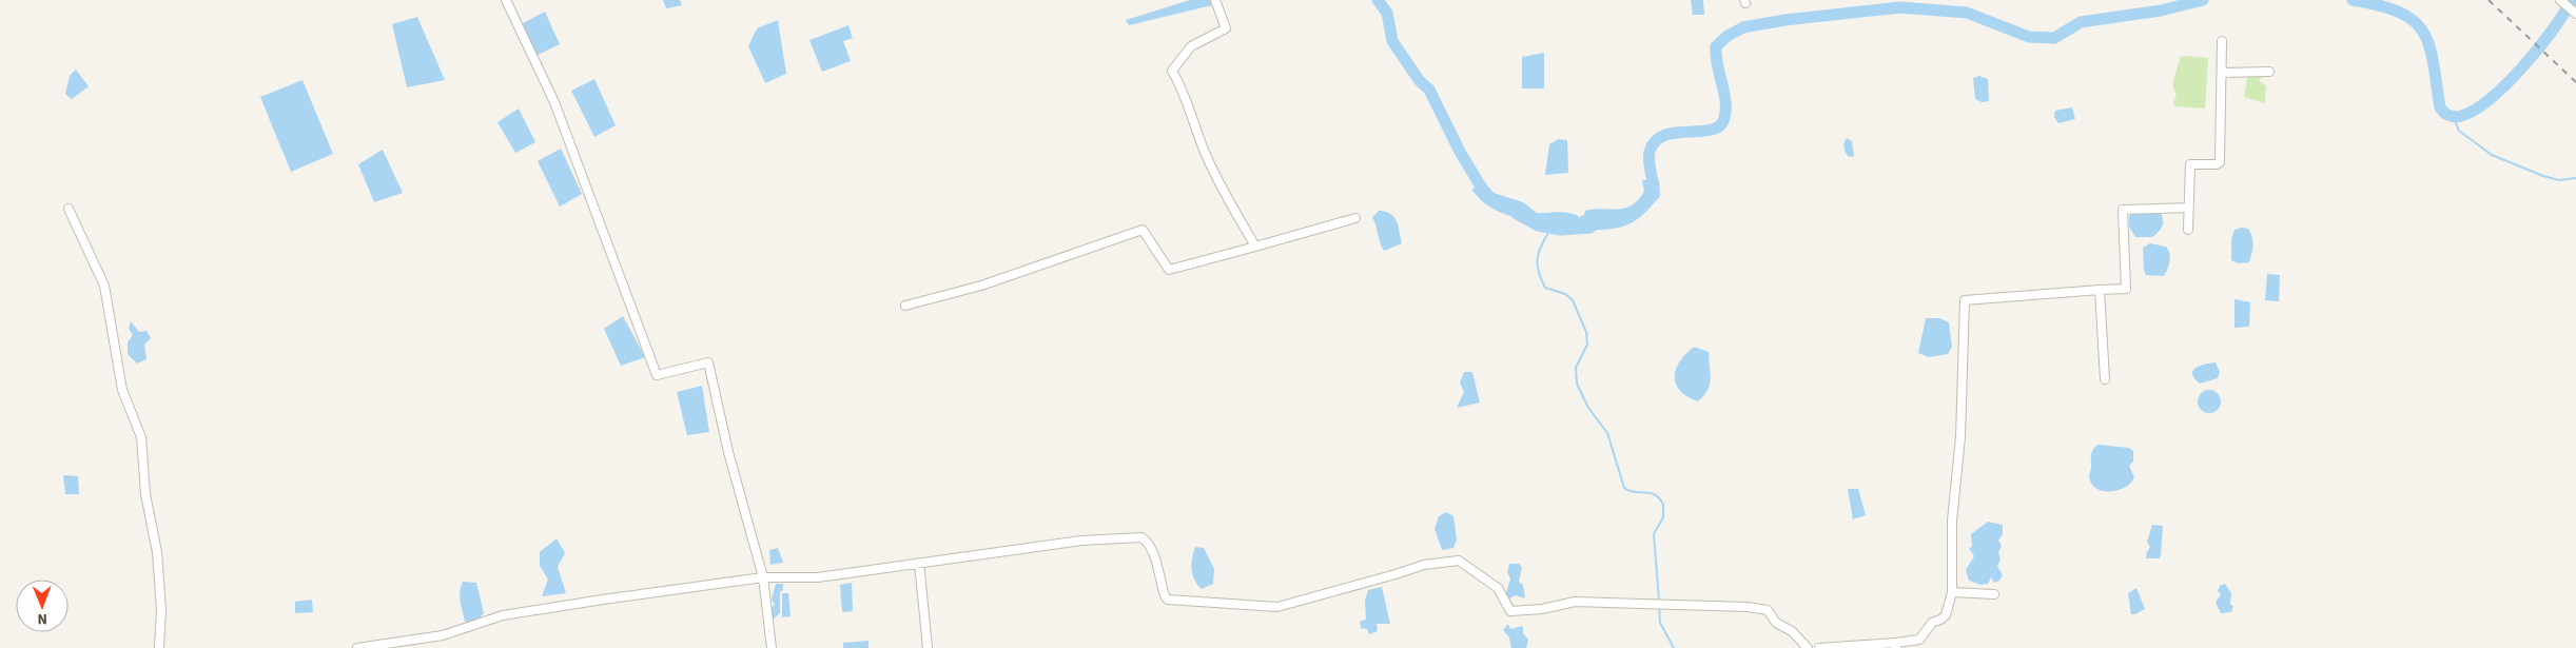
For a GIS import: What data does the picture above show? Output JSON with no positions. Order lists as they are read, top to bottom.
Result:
{
  "north": "bottom"
}
